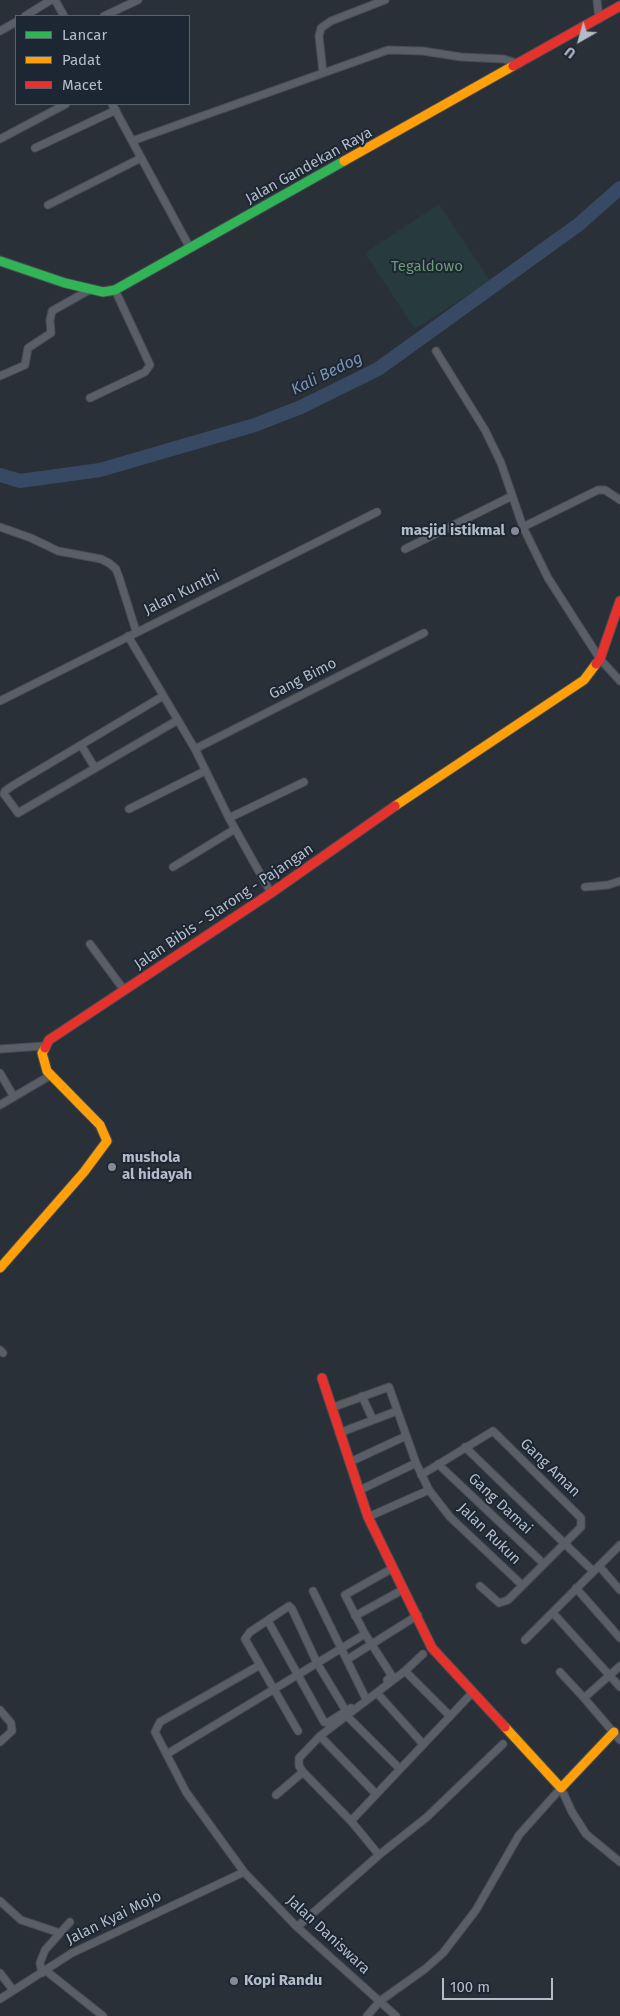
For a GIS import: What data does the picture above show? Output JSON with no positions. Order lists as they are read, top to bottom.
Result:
{
  "streets": {
    "street": [
      "Jalan Gandekan Raya",
      "Jalan Kunthi",
      "Gang Bimo",
      "Jalan Bibis - Slarong - Pajangan",
      "Gang Aman",
      "Gang Damai",
      "Jalan Rukun",
      "Jalan Kyai Mojo",
      "Jalan Daniswara"
    ]
  },
  "crossings": [
    ["Jalan Kyai Mojo", "Jalan Daniswara"]
  ],
  "water": ["Kali Bedog"],
  "parks": ["Tegaldowo"],
  "places": ["masjid istikmal", "mushola al hidayah", "Kopi Randu"],
  "legend": ["Lancar", "Padat", "Macet"],
  "scale_bar": "100 m",
  "north": "bottom left"
}
